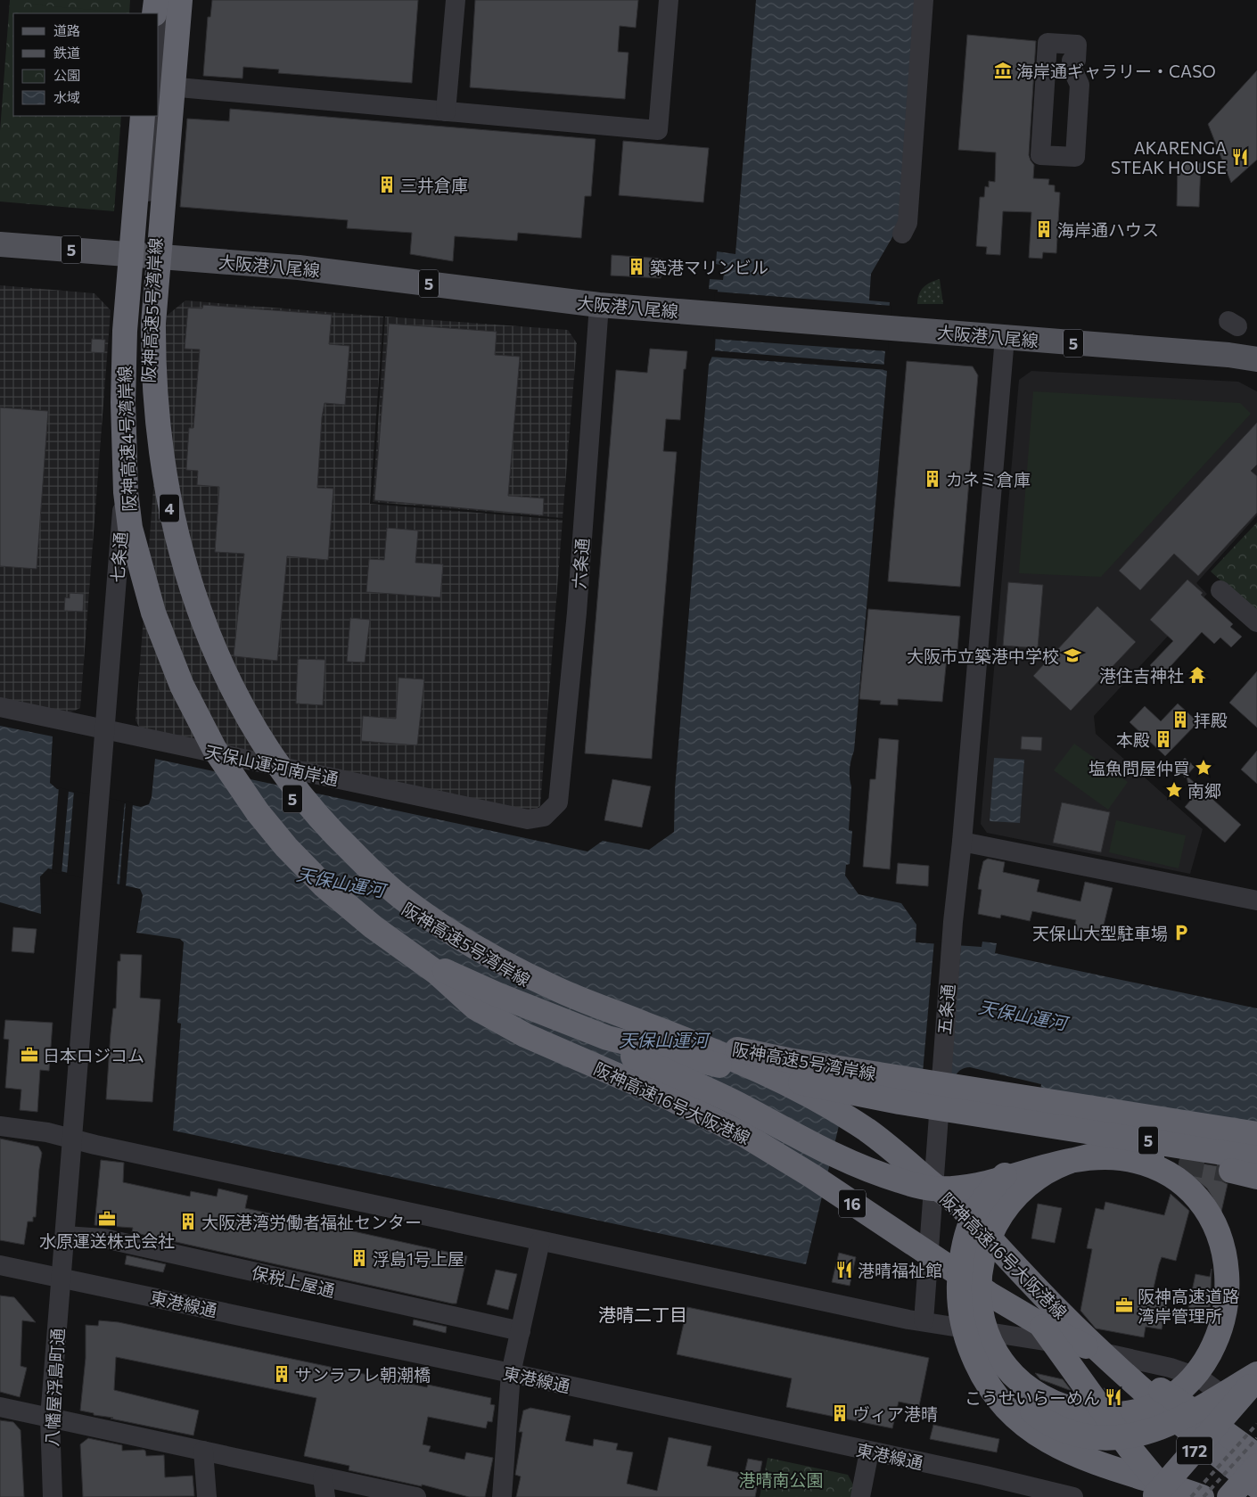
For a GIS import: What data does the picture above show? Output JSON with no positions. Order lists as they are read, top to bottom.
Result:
{
  "streets": {
    "highway": [
      "5",
      "阪神高速5号湾岸線",
      "阪神高速4号湾岸線",
      "4",
      "阪神高速16号大阪港線",
      "16",
      "172"
    ],
    "main road": ["大阪港八尾線"],
    "street": [
      "七条通",
      "六条通",
      "天保山運河南岸通",
      "五条通",
      "保税上屋通",
      "東港線通",
      "八幡屋浮島町通"
    ]
  },
  "crossings": [
    ["大阪港八尾線", "七条通"],
    ["大阪港八尾線", "六条通"],
    ["大阪港八尾線", "五条通"],
    ["阪神高速4号湾岸線", "阪神高速16号大阪港線"],
    ["七条通", "天保山運河南岸通"],
    ["七条通", "八幡屋浮島町通"],
    ["六条通", "天保山運河南岸通"],
    ["保税上屋通", "八幡屋浮島町通"],
    ["東港線通", "八幡屋浮島町通"]
  ],
  "districts": ["港晴二丁目"],
  "water": ["天保山運河"],
  "parks": ["港晴南公園"],
  "places": {
    "museum": ["海岸通ギャラリー・CASO"],
    "restaurant": ["AKARENGA STEAK HOUSE", "港晴福祉館", "こうせいらーめん"],
    "building": [
      "三井倉庫",
      "海岸通ハウス",
      "築港マリンビル",
      "カネミ倉庫",
      "拝殿",
      "本殿",
      "大阪港湾労働者福祉センター",
      "浮島1号上屋",
      "サンラフレ朝潮橋",
      "ヴィア港晴"
    ],
    "school or university": ["大阪市立築港中学校"],
    "temple": ["港住吉神社"],
    "place": ["塩魚問屋仲買", "南郷"],
    "parking": ["天保山大型駐車場"],
    "office": ["日本ロジコム", "水原運送株式会社", "阪神高速道路 湾岸管理所"]
  },
  "legend": [
    "道路",
    "鉄道",
    "公園",
    "水域"
  ]
}
